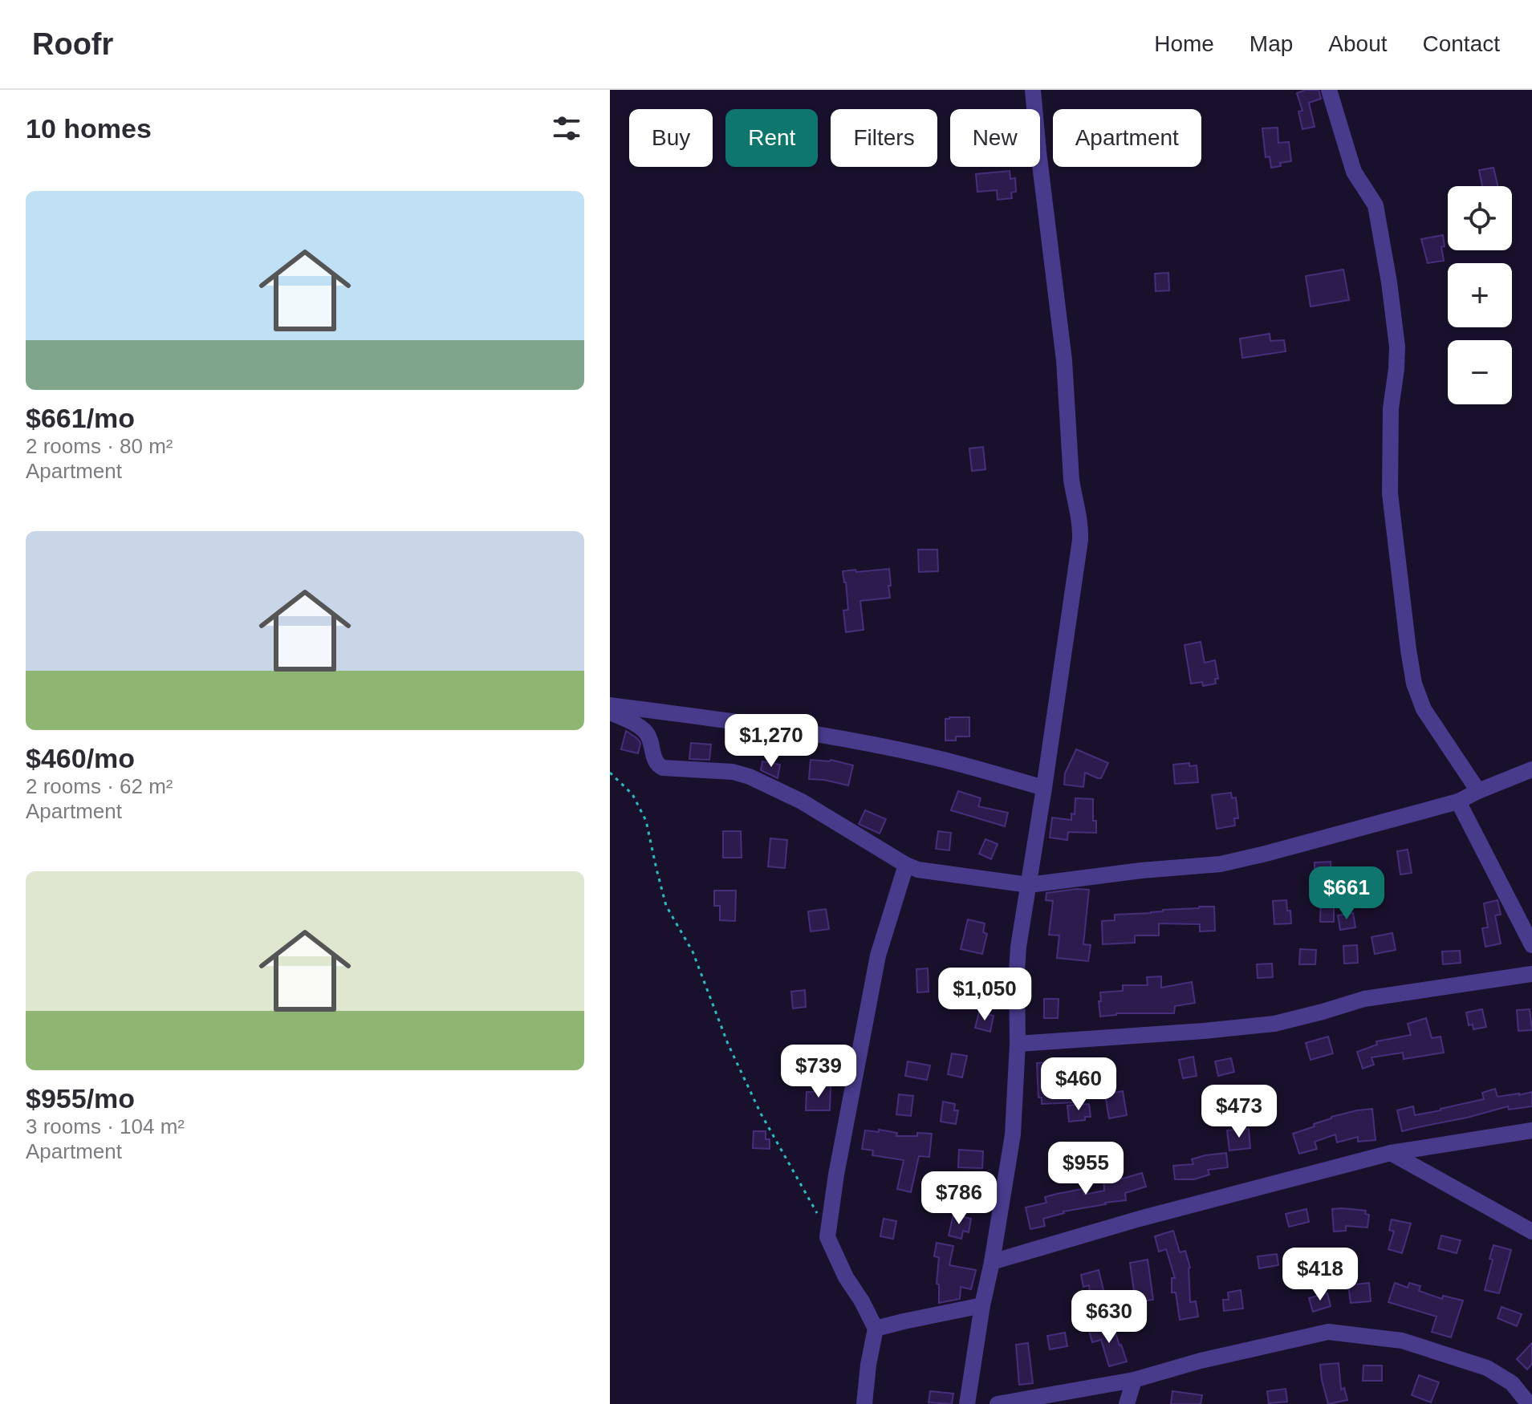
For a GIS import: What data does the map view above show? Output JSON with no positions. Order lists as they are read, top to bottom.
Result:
{
  "page": {
    "header": "Roofr",
    "nav": [
      "Home",
      "Map",
      "About",
      "Contact"
    ],
    "heading": "10 homes",
    "chip": [
      "Buy",
      "Rent",
      "Filters",
      "New",
      "Apartment"
    ],
    "list": [
      {
        "name": "$661/mo",
        "note": "2 rooms · 80 m² · Apartment"
      },
      {
        "name": "$460/mo",
        "note": "2 rooms · 62 m² · Apartment"
      },
      {
        "name": "$955/mo",
        "note": "3 rooms · 104 m² · Apartment"
      }
    ],
    "map_buttons": ["+", "−"],
    "price": [
      "$1,270",
      "$661",
      "$1,050",
      "$739",
      "$460",
      "$473",
      "$955",
      "$786",
      "$418",
      "$630"
    ]
  }
}
